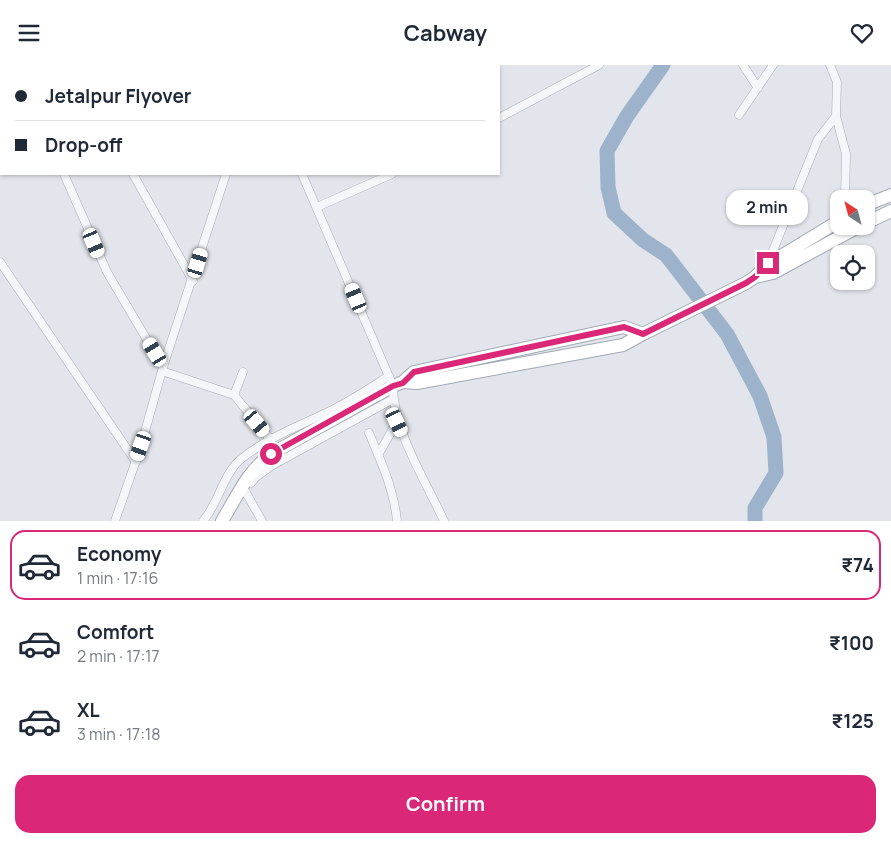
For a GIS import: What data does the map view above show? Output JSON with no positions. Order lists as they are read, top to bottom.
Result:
{
  "north": "top left",
  "page": {
    "header": "Cabway",
    "banner": ["Jetalpur Flyover", "Drop-off"],
    "bubble": "2 min",
    "list": [
      {
        "name": "Economy",
        "note": "1 min · 17:16",
        "value": "₹74"
      },
      {
        "name": "Comfort",
        "note": "2 min · 17:17",
        "value": "₹100"
      },
      {
        "name": "XL",
        "note": "3 min · 17:18",
        "value": "₹125"
      }
    ],
    "buttons": "Confirm"
  }
}
